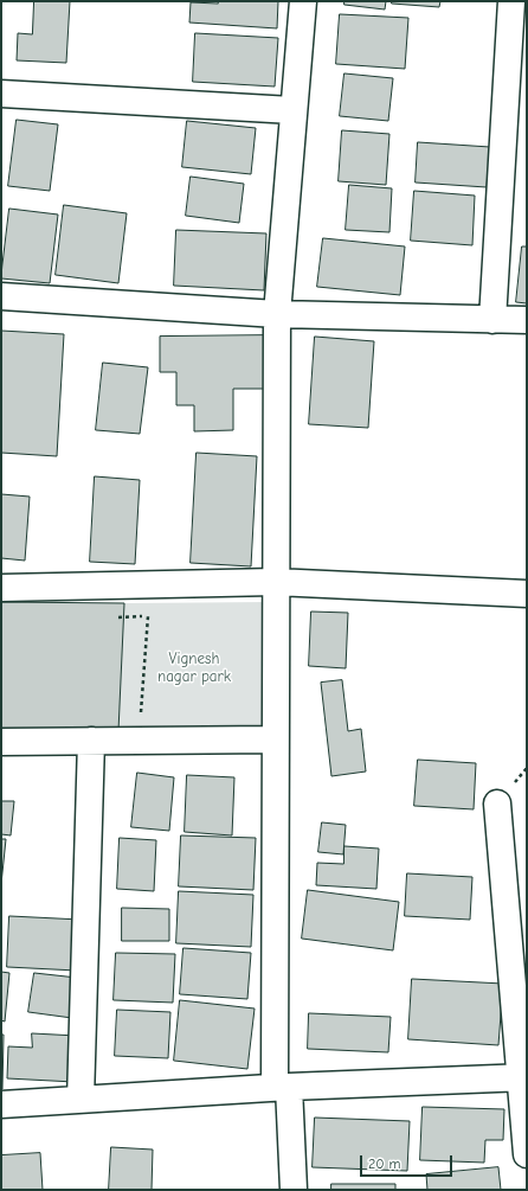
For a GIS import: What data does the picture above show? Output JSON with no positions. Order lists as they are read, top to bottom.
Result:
{
  "parks": ["Vignesh nagar park"],
  "scale_bar": "20 m"
}
